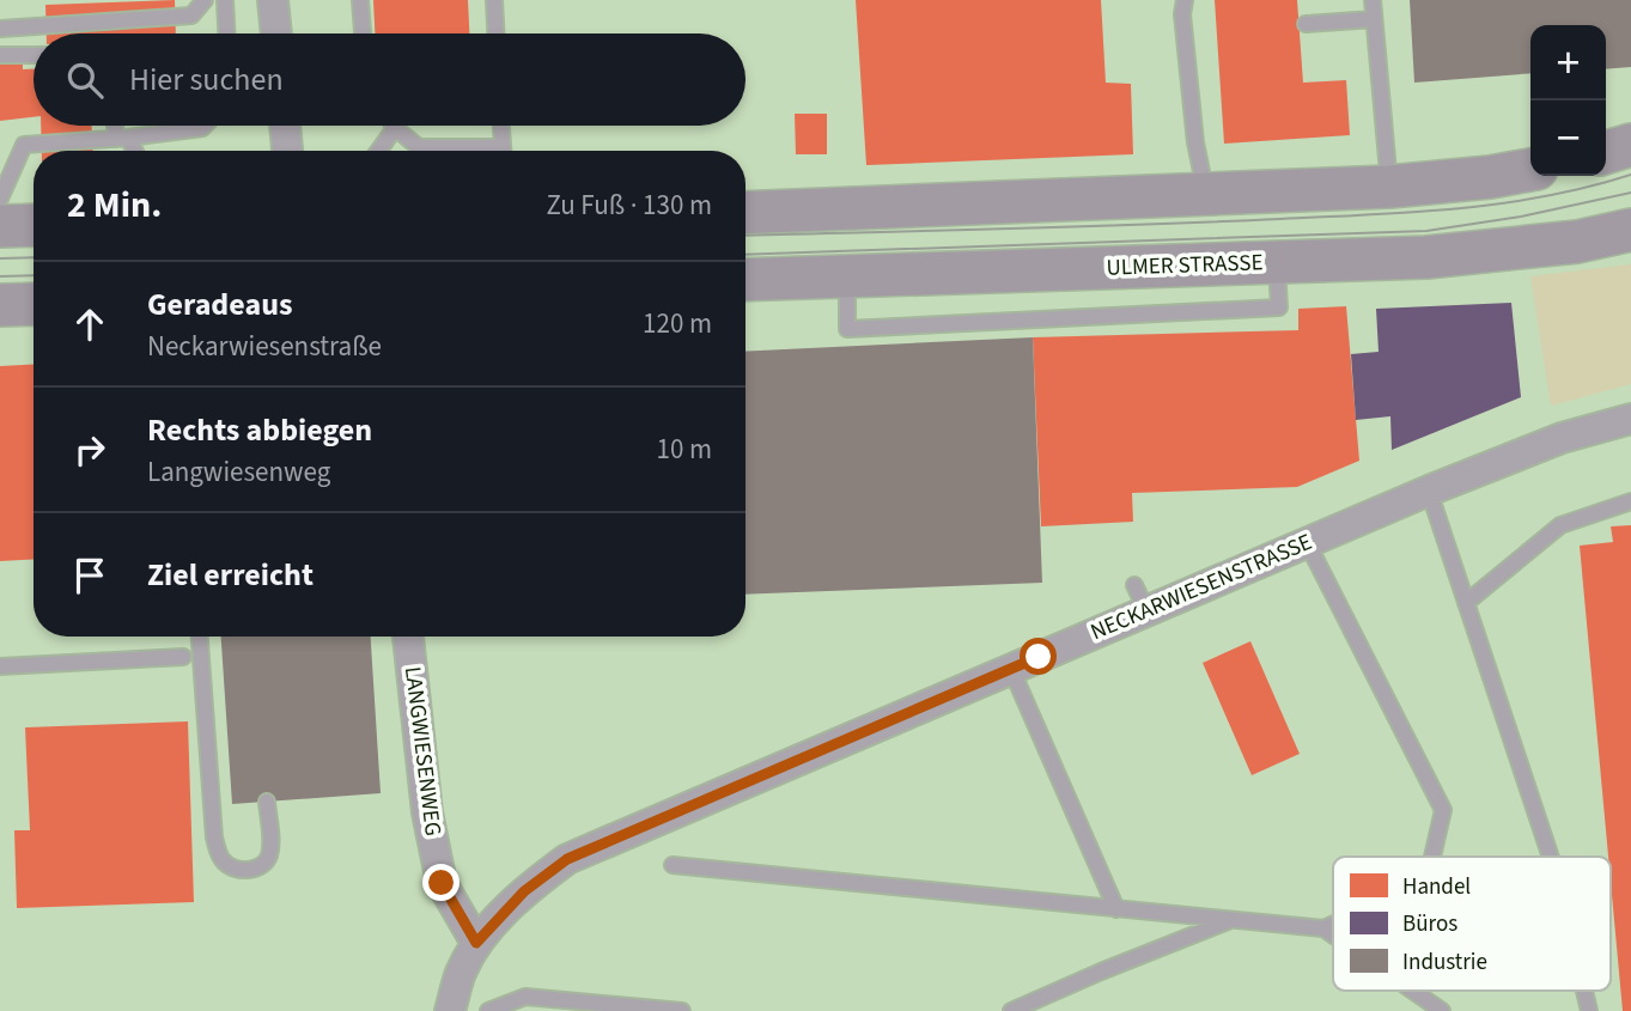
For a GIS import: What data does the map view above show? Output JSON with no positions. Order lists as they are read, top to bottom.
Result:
{
  "streets": {
    "street": ["ULMER STRASSE", "NECKARWIESENSTRASSE", "LANGWIESENWEG"]
  },
  "crossings": [
    ["NECKARWIESENSTRASSE", "LANGWIESENWEG"]
  ],
  "legend": ["Handel", "Büros", "Industrie"],
  "page": {
    "map_buttons": ["+", "−"],
    "search": "Hier suchen",
    "heading": ["2 Min.", "Zu Fuß · 130 m"],
    "list": [
      ["Geradeaus", "Neckarwiesenstraße", "120 m"],
      ["Rechts abbiegen", "Langwiesenweg", "10 m"],
      "Ziel erreicht"
    ]
  }
}
